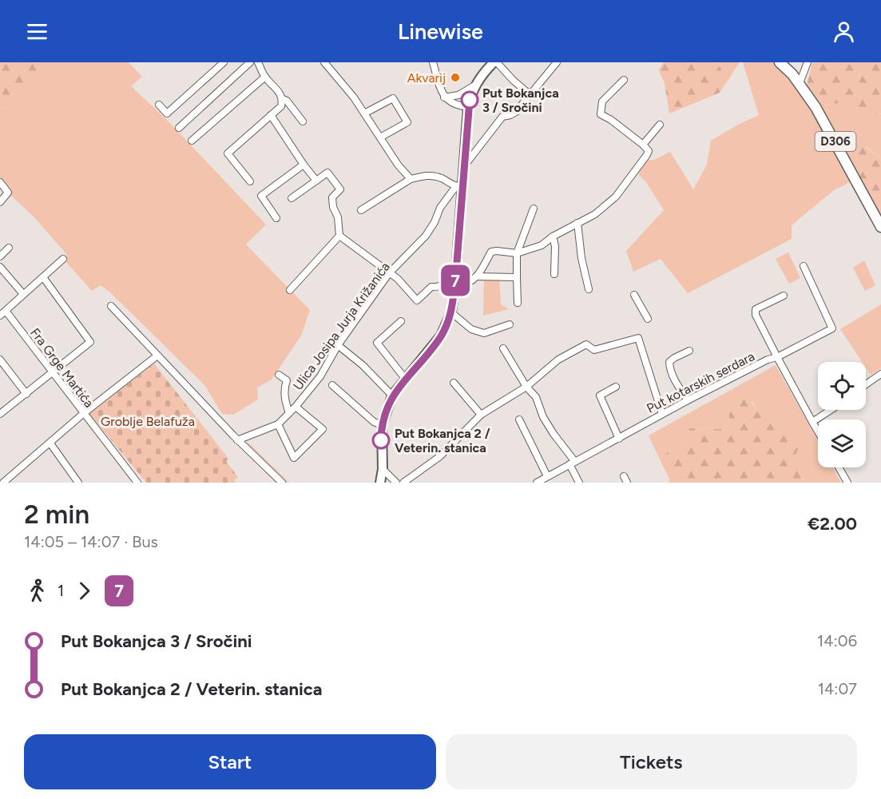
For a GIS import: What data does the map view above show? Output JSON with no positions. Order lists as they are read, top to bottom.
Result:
{
  "streets": {
    "main road": ["D306"],
    "street": ["Ulica Josipa Jurja Križanića", "Fra Grge Martića", "Put kotarskih serdara"]
  },
  "parks": ["Groblje Belafuža"],
  "places": ["Akvarij", "Put Bokanjca 3 / Sročini", "Put Bokanjca 2 / Veterin. stanica"],
  "lines": ["bus line 7"],
  "page": {
    "header": "Linewise",
    "on_map": "7",
    "heading": ["2 min", "14:05 – 14:07 · Bus", "€2.00"],
    "legs": ["1", "7"],
    "list": [
      {
        "name": "Put Bokanjca 3 / Sročini",
        "value": "14:06"
      },
      {
        "name": "Put Bokanjca 2 / Veterin. stanica",
        "value": "14:07"
      }
    ],
    "buttons": ["Start", "Tickets"]
  }
}
